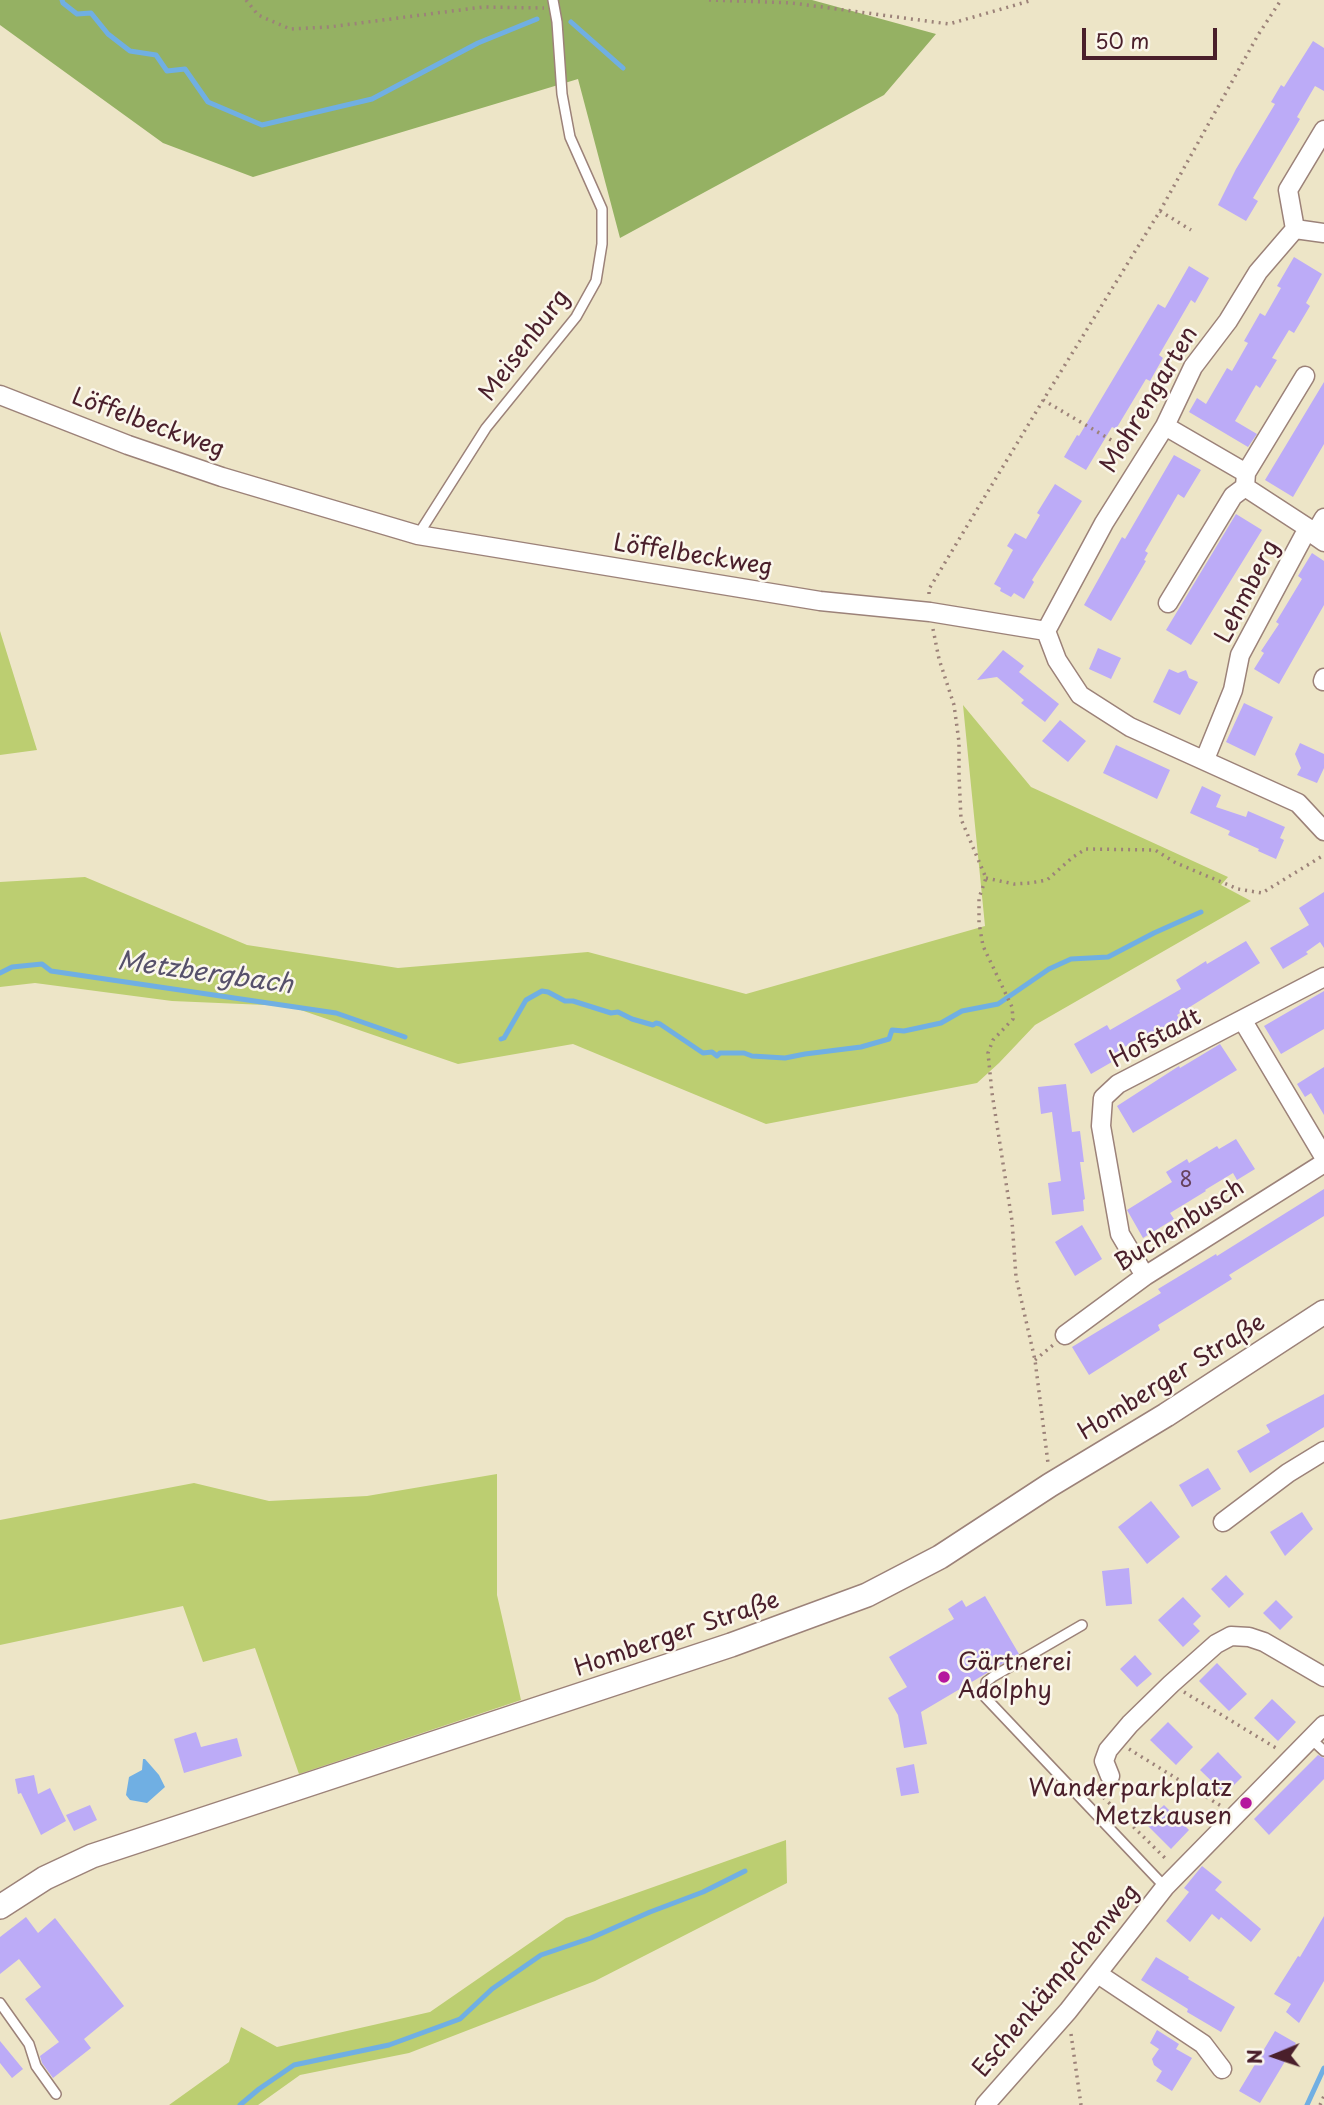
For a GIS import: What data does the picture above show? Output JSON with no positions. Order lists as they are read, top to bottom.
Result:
{
  "streets": {
    "main road": ["Homberger Straße"],
    "street": [
      "Mohrengarten",
      "Löffelbeckweg",
      "Lehmberg",
      "Hofstadt",
      "Buchenbusch",
      "Eschenkämpchenweg"
    ],
    "lane": ["Meisenburg"]
  },
  "crossings": [
    ["Meisenburg", "Löffelbeckweg"],
    ["Mohrengarten", "Löffelbeckweg"],
    ["Hofstadt", "Buchenbusch"]
  ],
  "water": ["Metzbergbach"],
  "places": ["Gärtnerei Adolphy", "Wanderparkplatz Metzkausen"],
  "house_numbers": ["8"],
  "scale_bar": "50 m",
  "north": "left"
}
